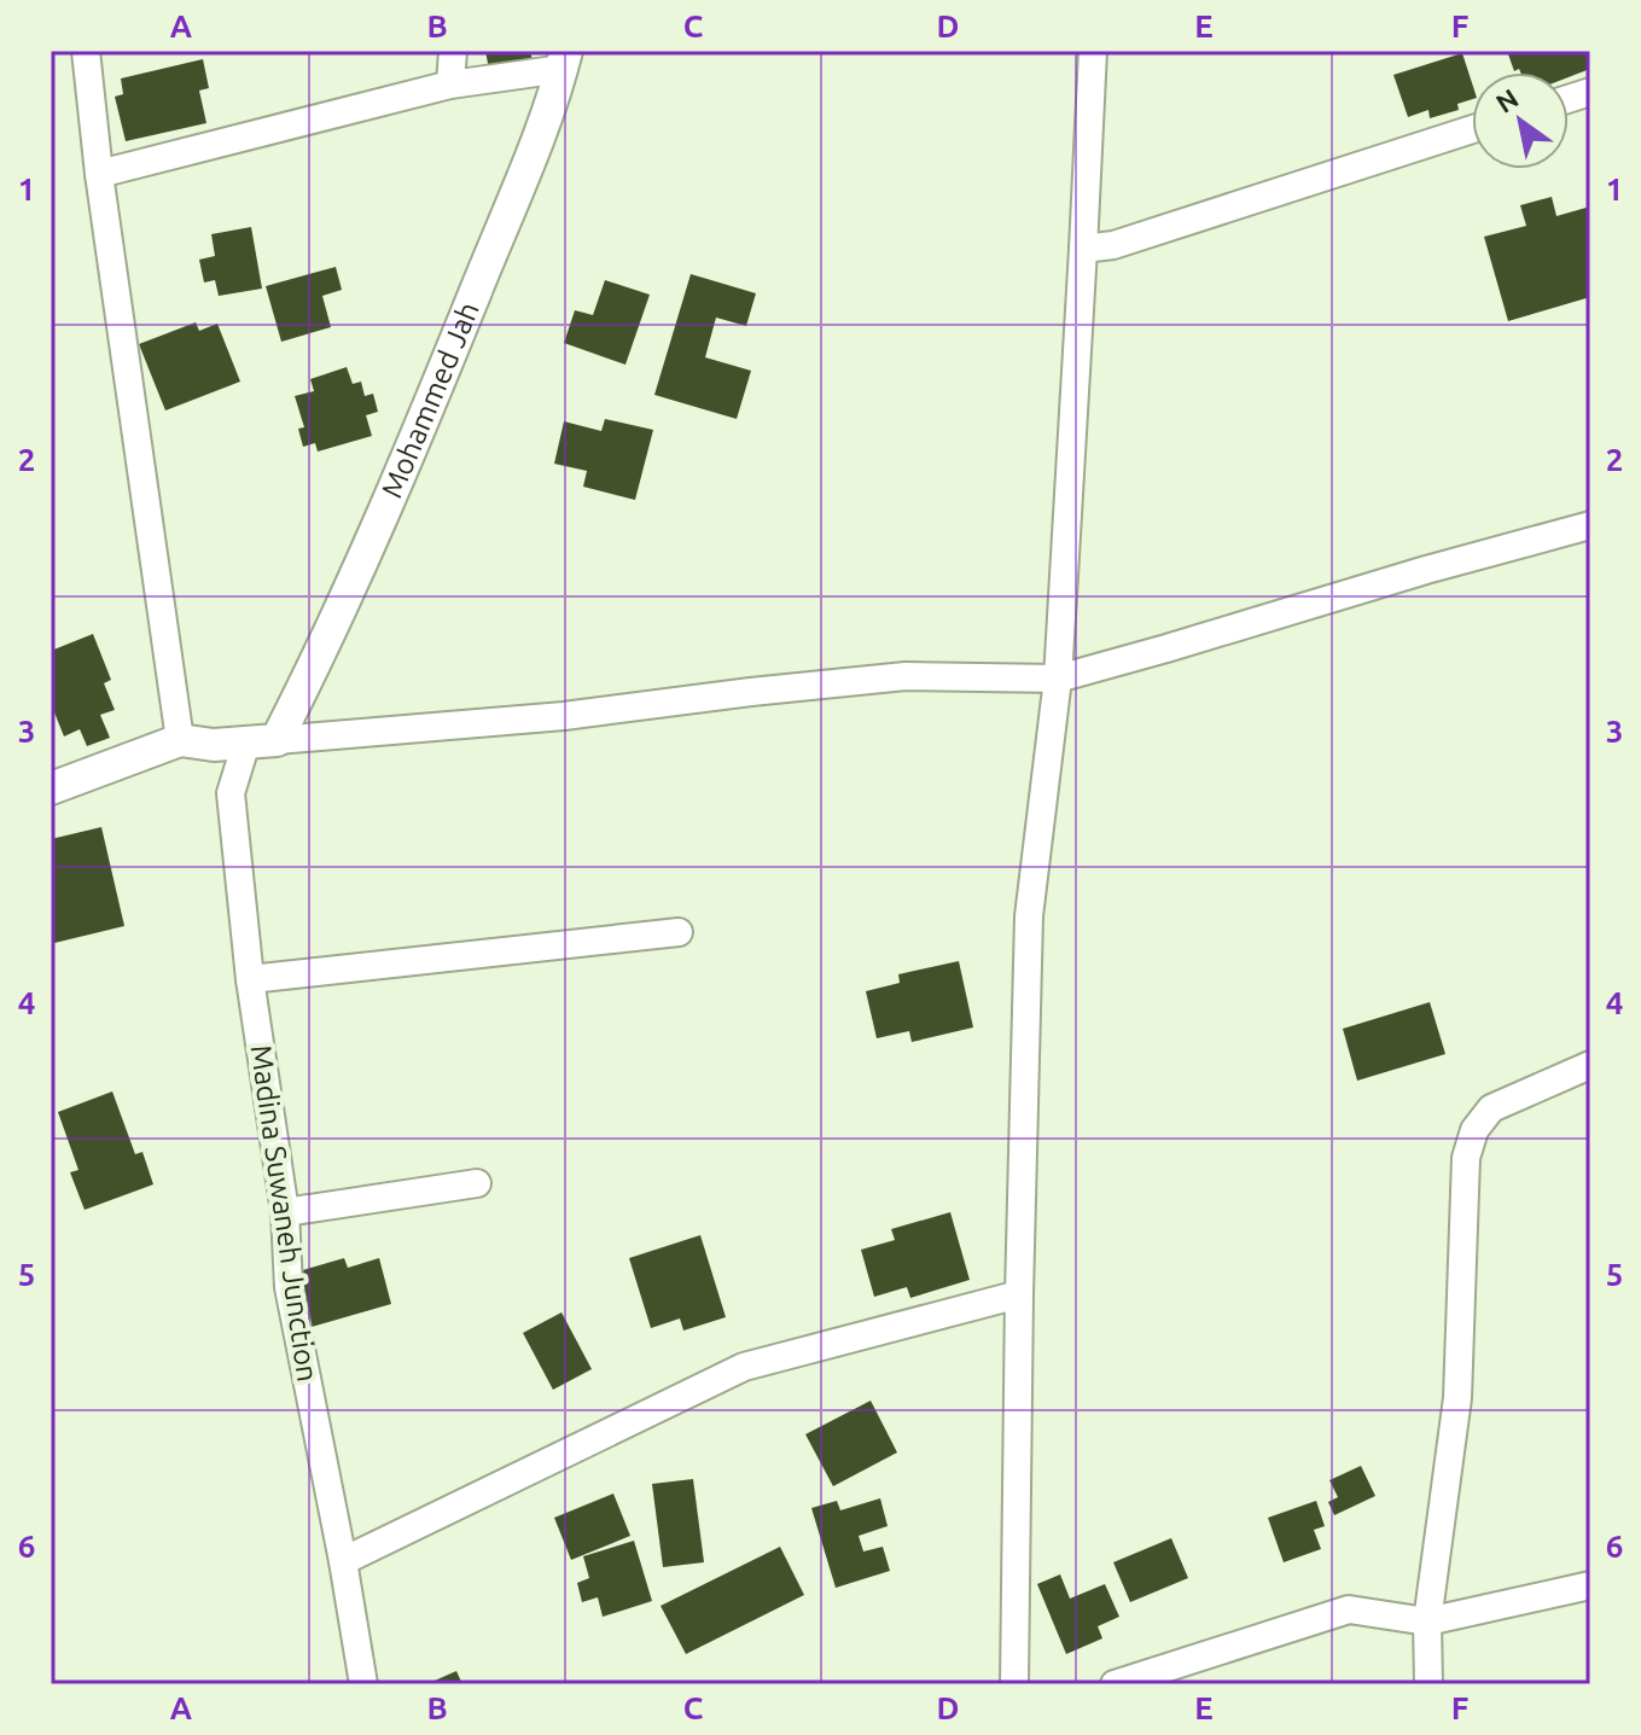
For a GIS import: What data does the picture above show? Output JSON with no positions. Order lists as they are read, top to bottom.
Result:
{
  "streets": {
    "street": ["Mohammed Jah", "Madina Suwaneh Junction"]
  },
  "crossings": [
    ["Mohammed Jah", "Madina Suwaneh Junction"]
  ],
  "north": "top left",
  "grid": {
    "columns": [
      "A",
      "B",
      "C",
      "D",
      "E",
      "F"
    ],
    "rows": [
      "1",
      "2",
      "3",
      "4",
      "5",
      "6"
    ]
  }
}
